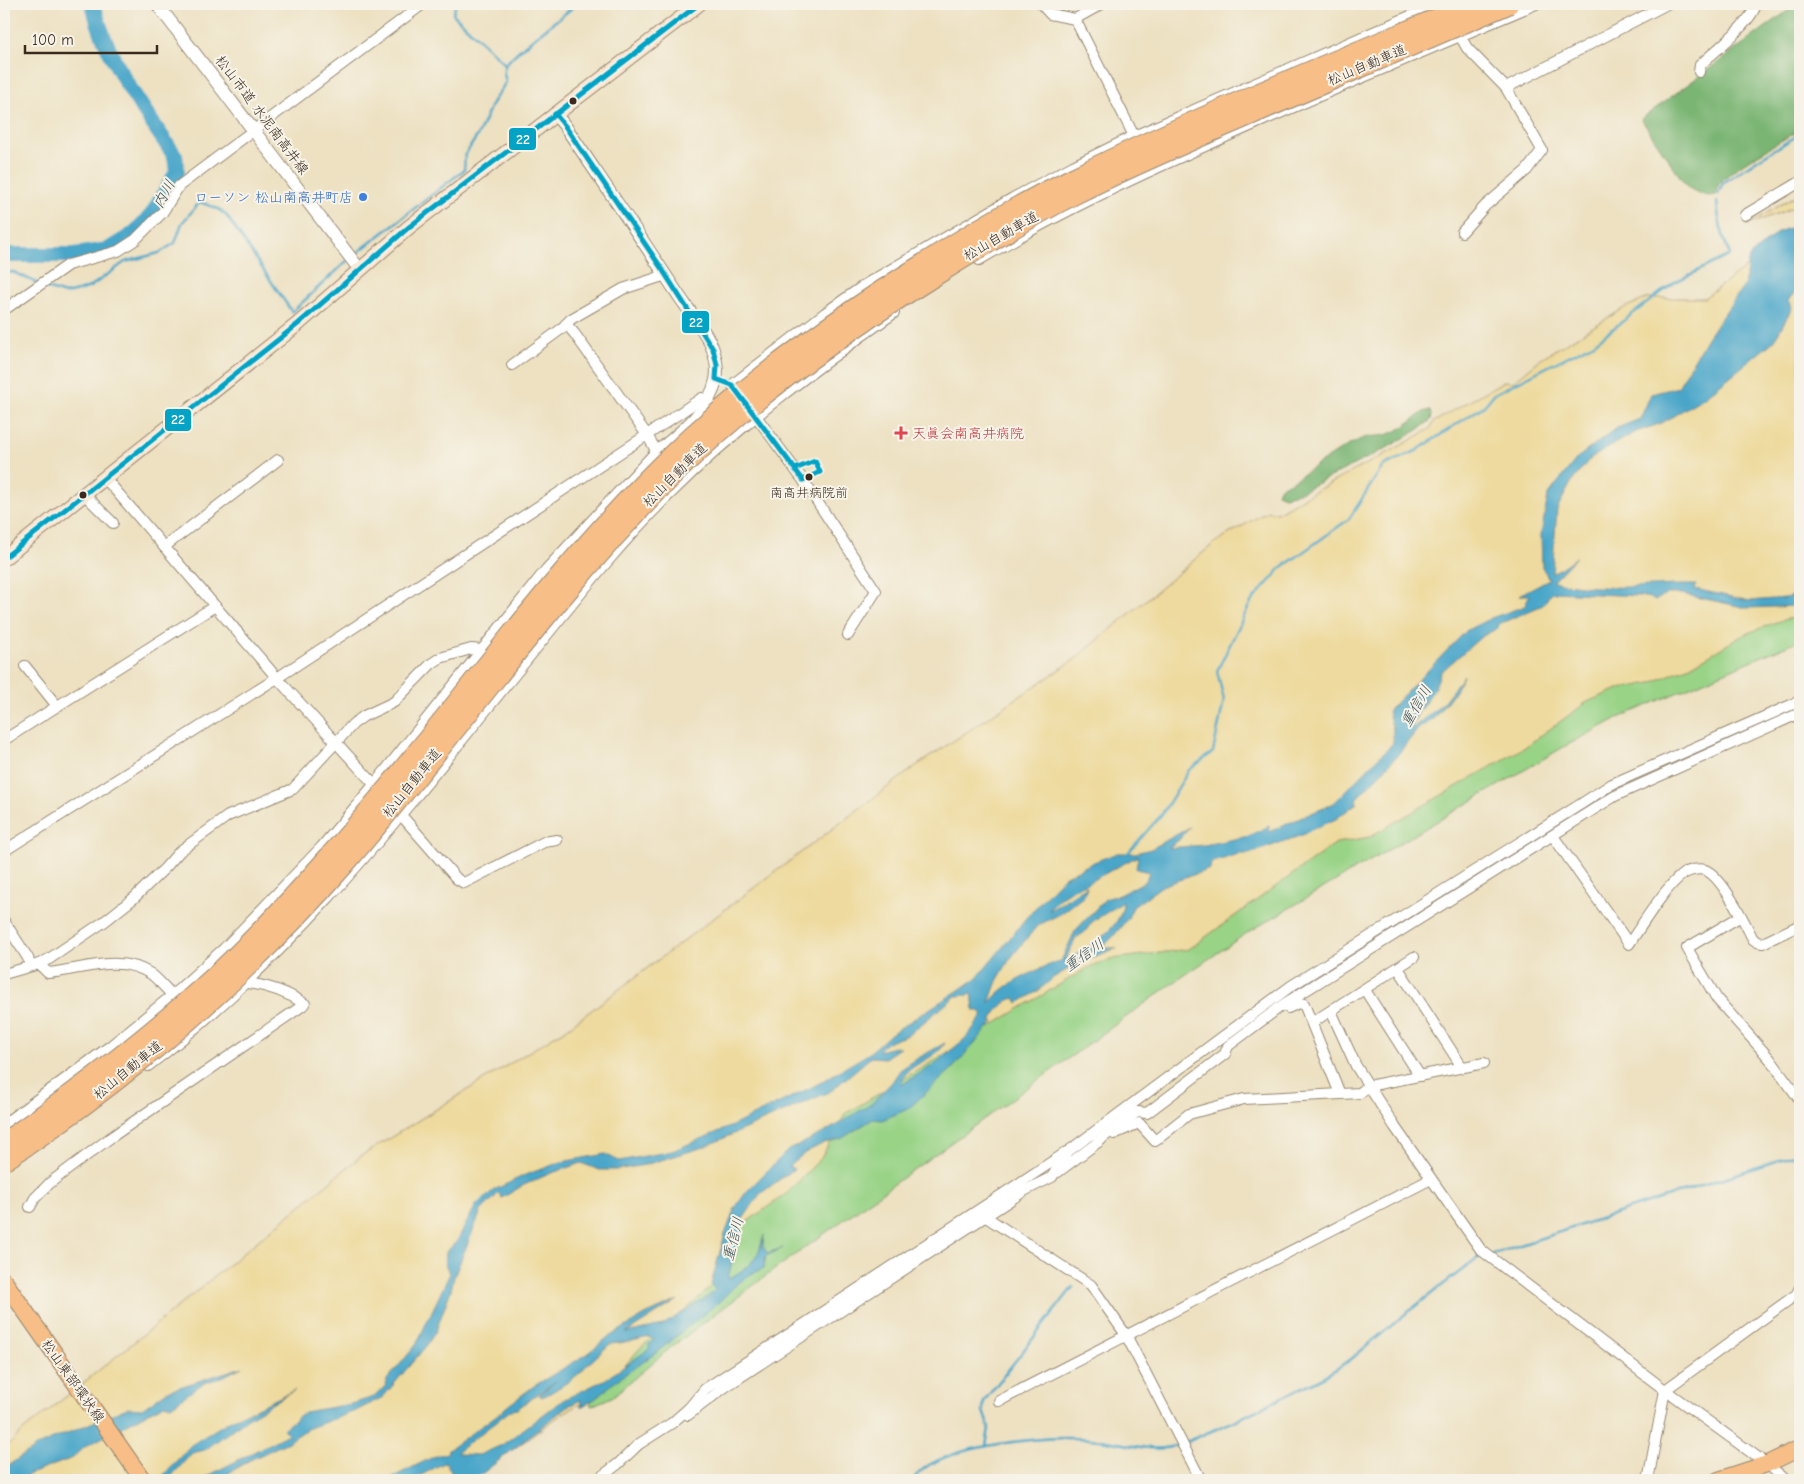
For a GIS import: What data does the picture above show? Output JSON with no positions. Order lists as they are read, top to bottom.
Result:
{
  "streets": {
    "highway": ["松山自動車道"],
    "main road": ["松山東部環状線"],
    "street": ["松山市道 水泥南高井線"]
  },
  "water": ["内川", "重信川"],
  "places": {
    "other": ["ローソン 松山南高井町店", "南高井病院前"],
    "health": ["天眞会南高井病院"]
  },
  "lines": ["transit line 22"],
  "scale_bar": "100 m"
}
